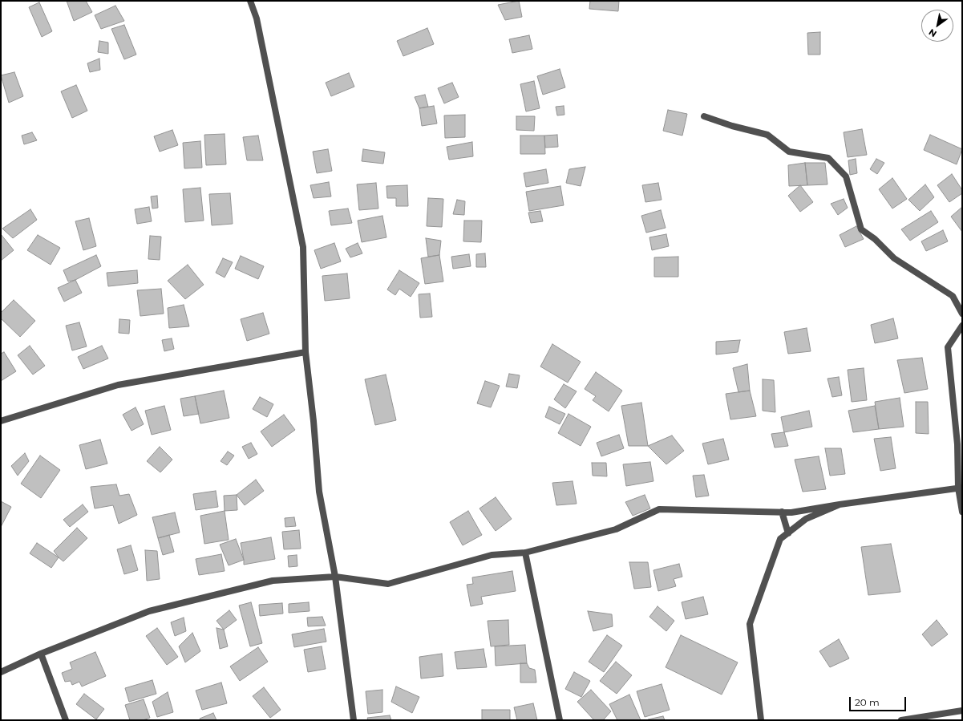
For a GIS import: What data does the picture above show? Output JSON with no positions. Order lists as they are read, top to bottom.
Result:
{
  "scale_bar": "20 m",
  "north": "bottom left"
}
